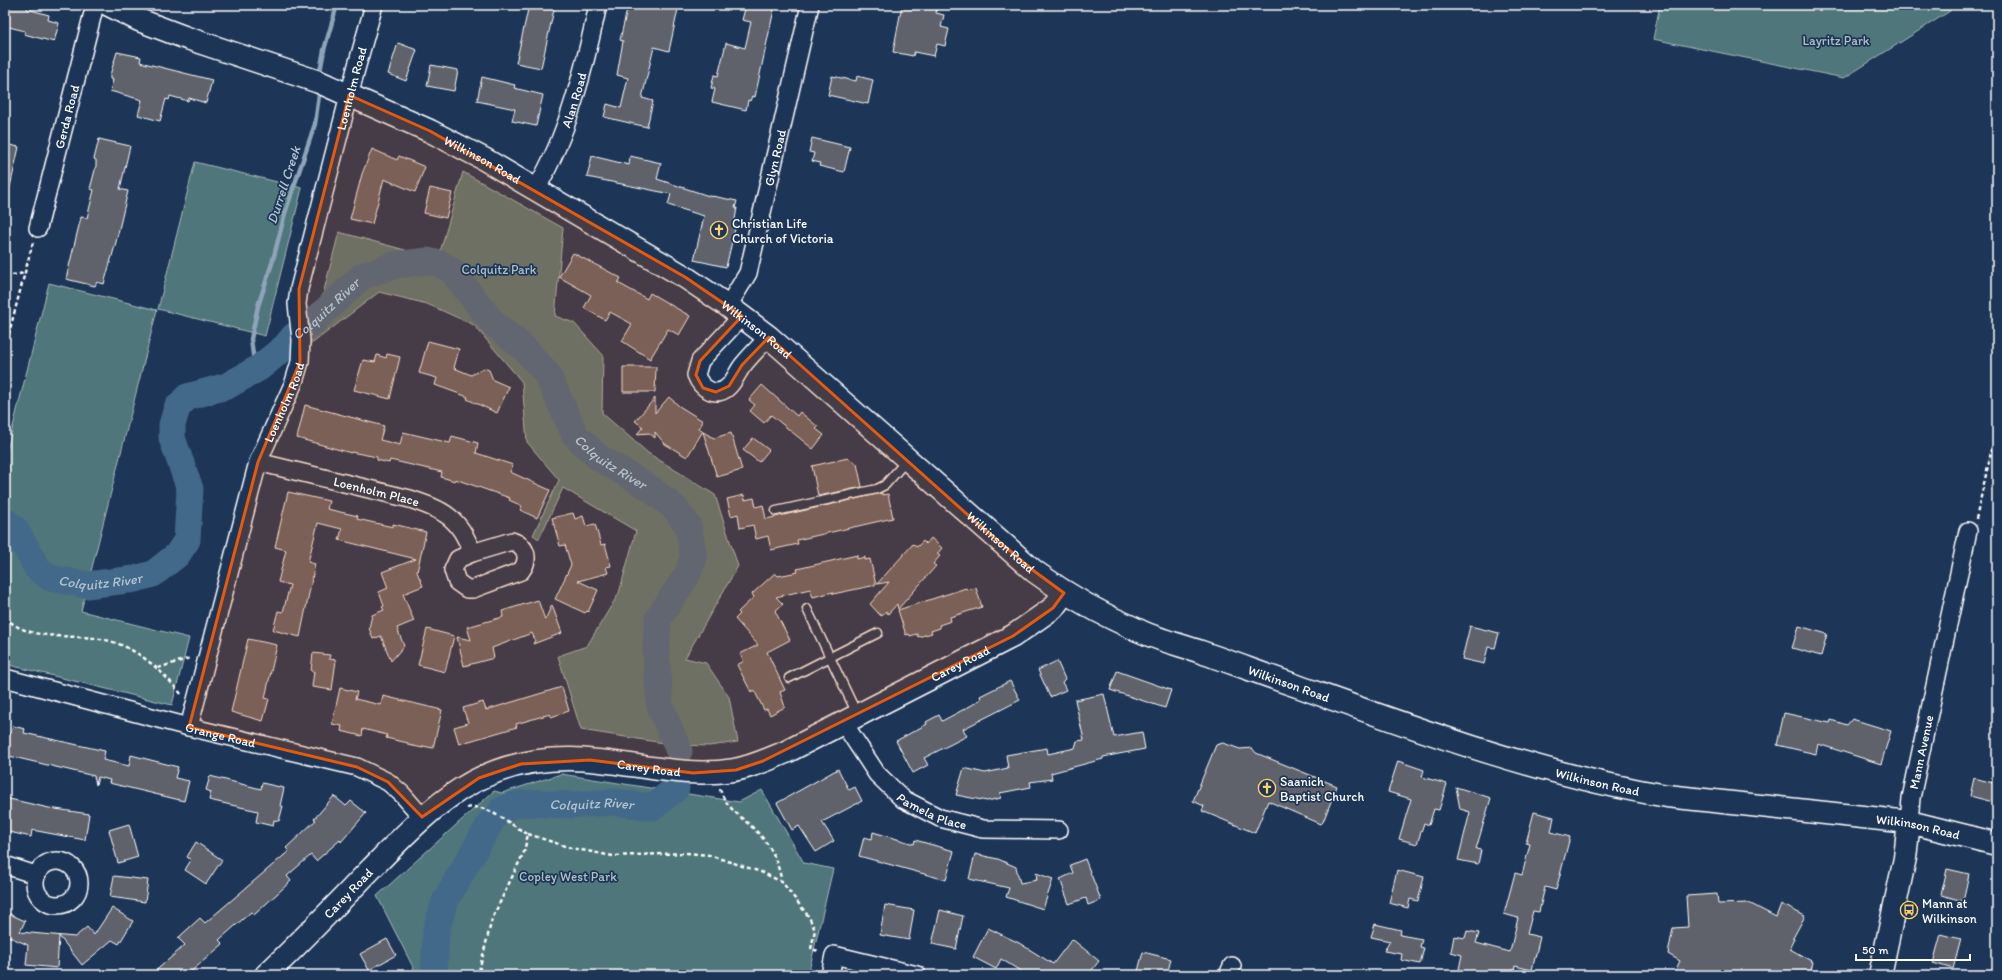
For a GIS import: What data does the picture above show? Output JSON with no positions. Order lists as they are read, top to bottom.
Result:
{
  "streets": {
    "main road": ["Wilkinson Road", "Carey Road", "Mann Avenue"],
    "street": [
      "Loenholm Road",
      "Alan Road",
      "Gerda Road",
      "Glyn Road",
      "Loenholm Place",
      "Grange Road",
      "Pamela Place"
    ]
  },
  "crossings": [
    ["Loenholm Road", "Wilkinson Road"],
    ["Loenholm Road", "Loenholm Place"],
    ["Loenholm Road", "Grange Road"],
    ["Alan Road", "Wilkinson Road"],
    ["Glyn Road", "Wilkinson Road"],
    ["Wilkinson Road", "Carey Road"],
    ["Wilkinson Road", "Mann Avenue"],
    ["Carey Road", "Grange Road"],
    ["Carey Road", "Pamela Place"]
  ],
  "water": ["Durrell Creek", "Colquitz River"],
  "parks": ["Layritz Park", "Colquitz Park", "Copley West Park"],
  "places": {
    "church": ["Christian Life Church of Victoria", "Saanich Baptist Church"],
    "bus stop": ["Mann at Wilkinson"]
  },
  "scale_bar": "50 m"
}
